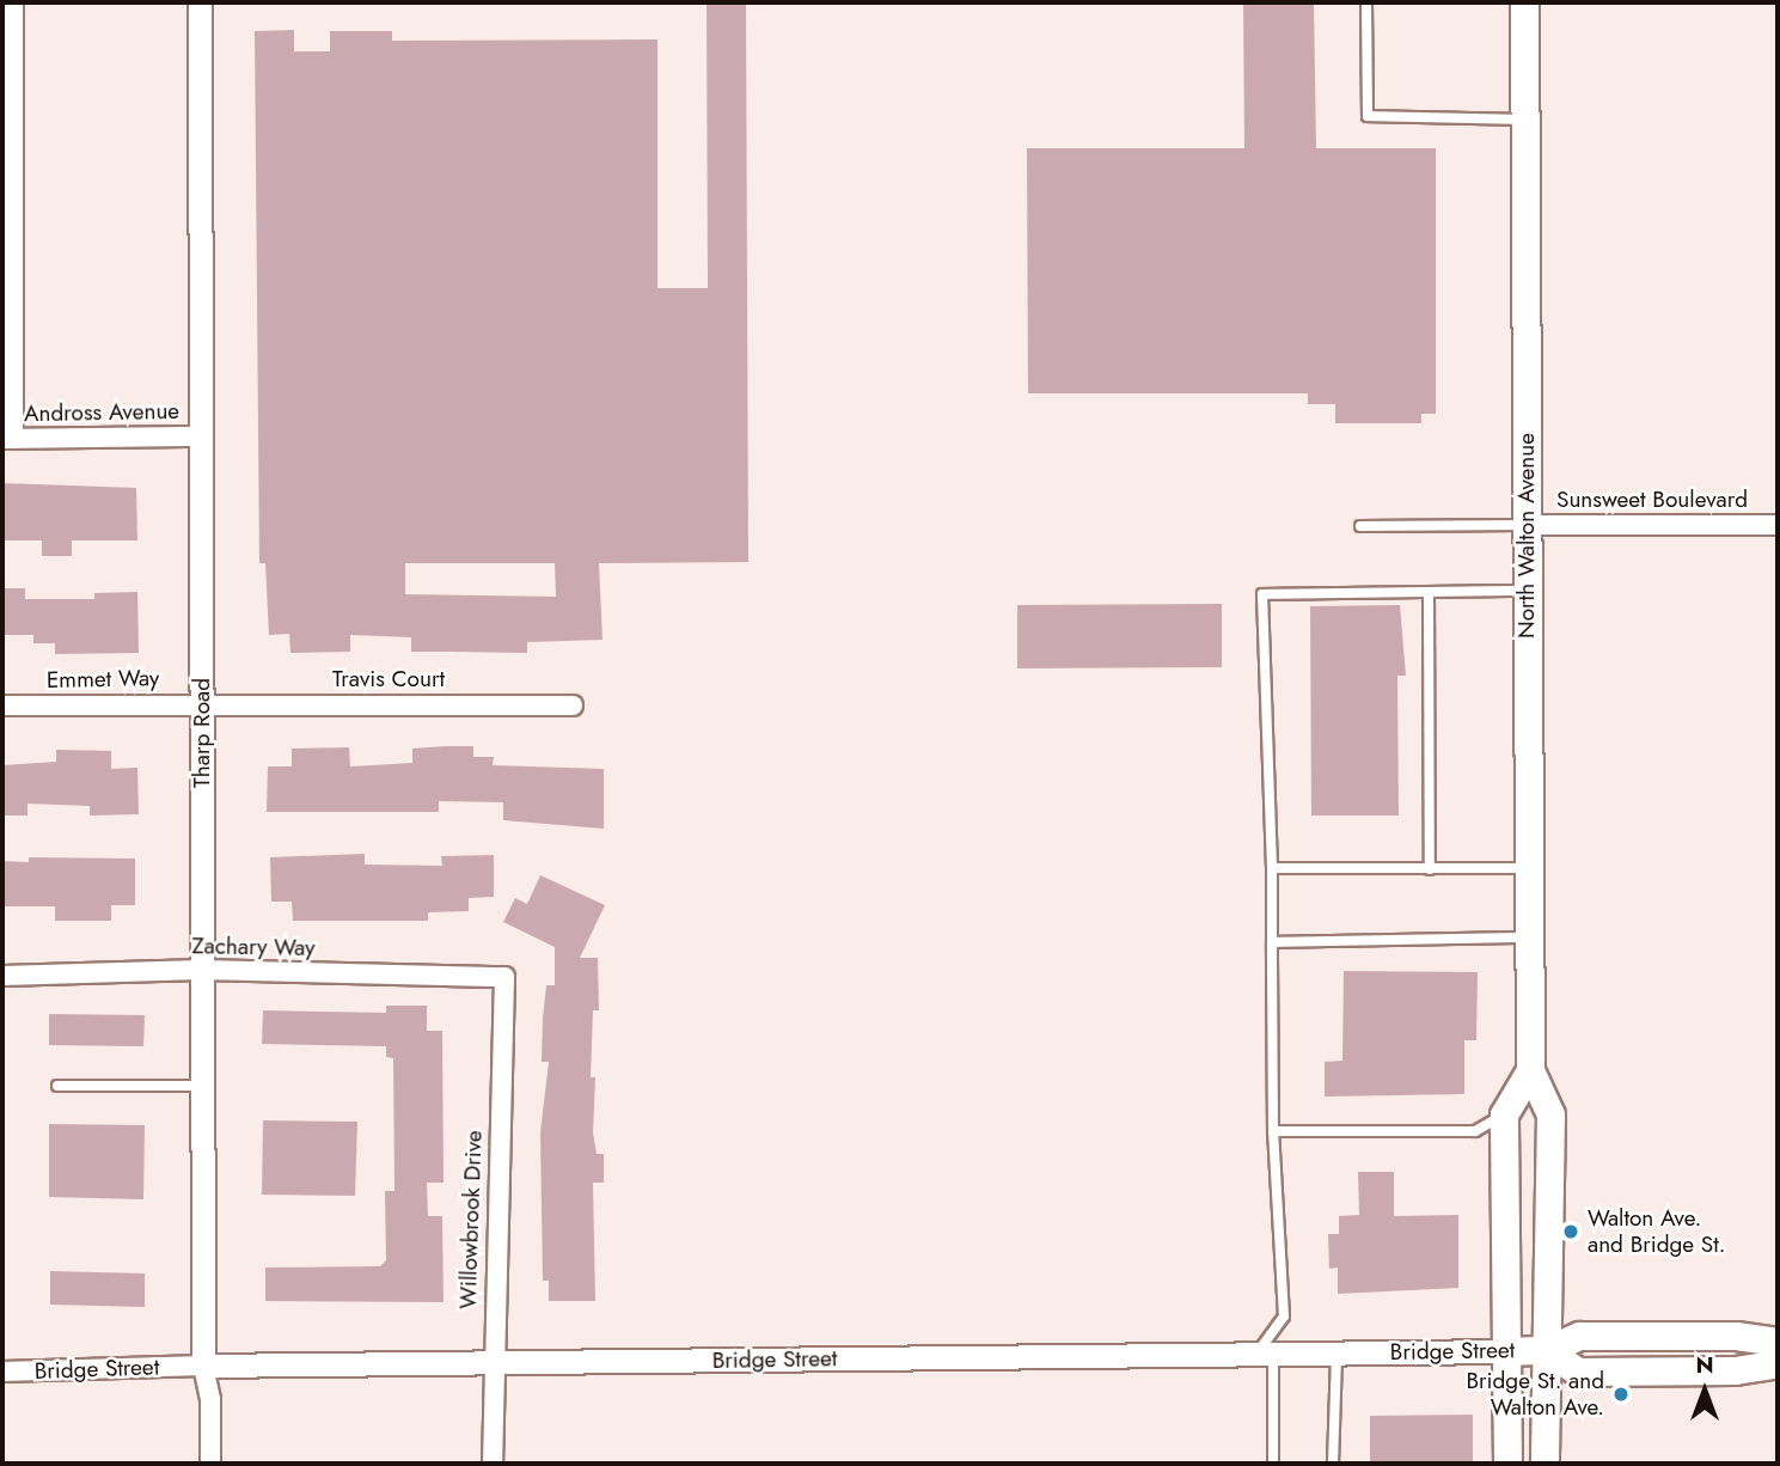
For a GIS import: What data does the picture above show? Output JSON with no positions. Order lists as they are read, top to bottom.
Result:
{
  "streets": {
    "main road": ["North Walton Avenue", "Bridge Street"],
    "street": [
      "Andross Avenue",
      "Sunsweet Boulevard",
      "Emmet Way",
      "Travis Court",
      "Tharp Road",
      "Zachary Way",
      "Willowbrook Drive"
    ]
  },
  "crossings": [
    ["Andross Avenue", "Tharp Road"],
    ["Sunsweet Boulevard", "North Walton Avenue"],
    ["North Walton Avenue", "Bridge Street"],
    ["Emmet Way", "Travis Court"],
    ["Emmet Way", "Tharp Road"],
    ["Travis Court", "Tharp Road"],
    ["Tharp Road", "Zachary Way"],
    ["Tharp Road", "Bridge Street"],
    ["Zachary Way", "Willowbrook Drive"],
    ["Willowbrook Drive", "Bridge Street"]
  ],
  "places": ["Walton Ave. and Bridge St.", "Bridge St. and Walton Ave."],
  "north": "top"
}
